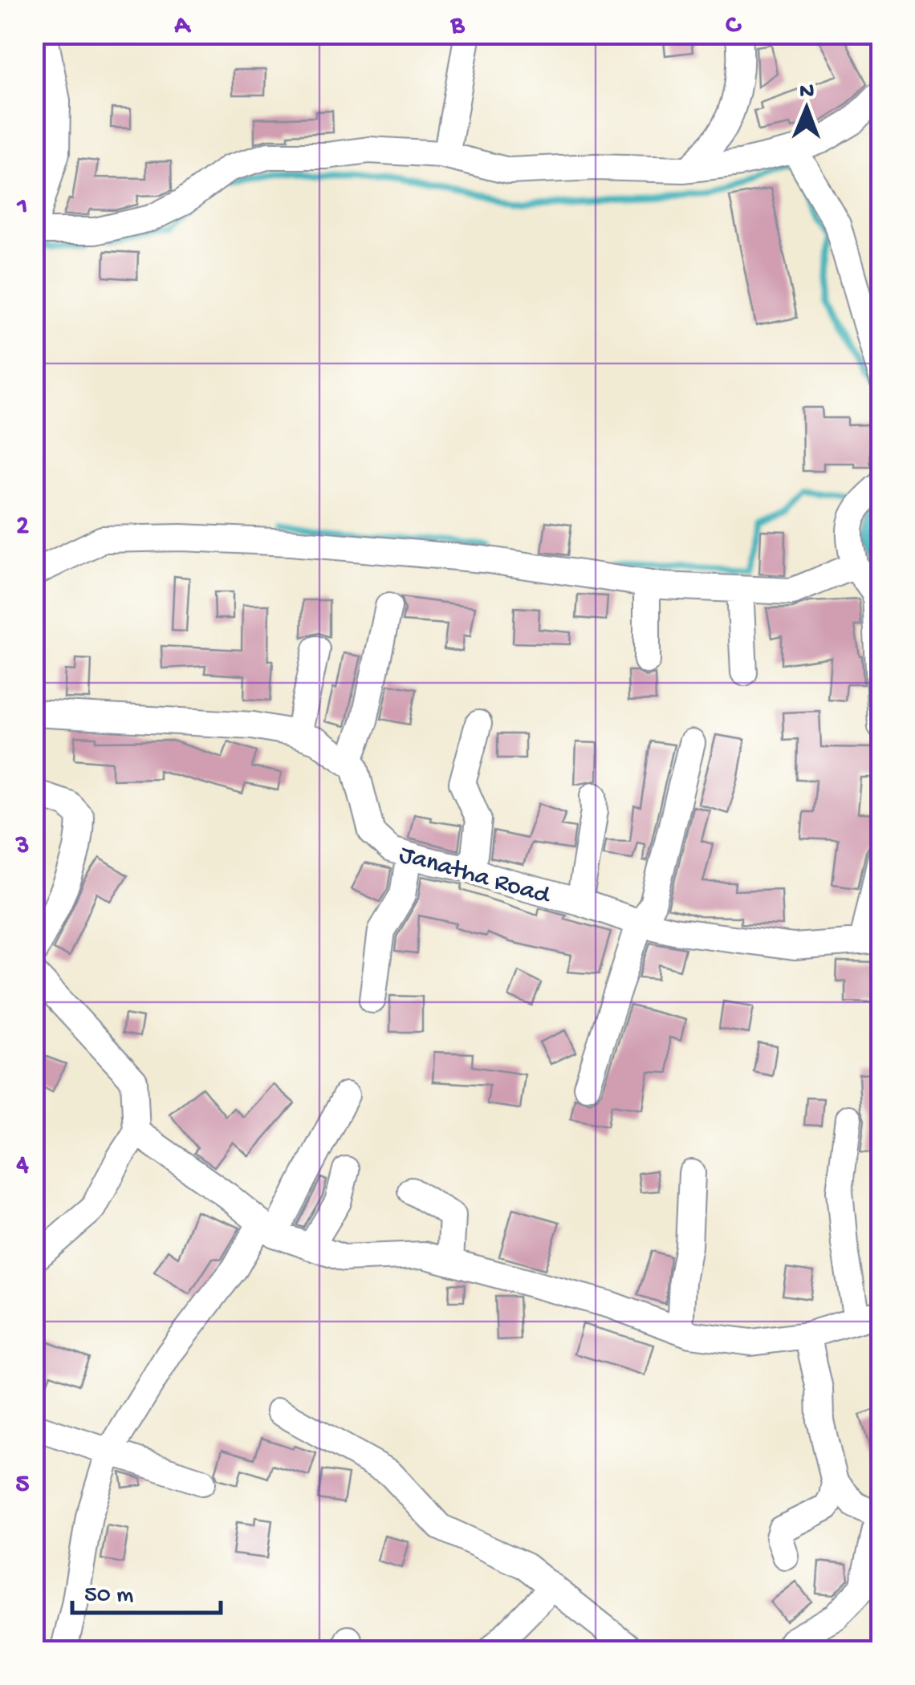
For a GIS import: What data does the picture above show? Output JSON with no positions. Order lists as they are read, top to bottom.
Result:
{
  "streets": {
    "street": ["Janatha Road"]
  },
  "scale_bar": "50 m",
  "north": "top",
  "grid": {
    "columns": ["A", "B", "C"],
    "rows": [
      "1",
      "2",
      "3",
      "4",
      "5"
    ]
  }
}
